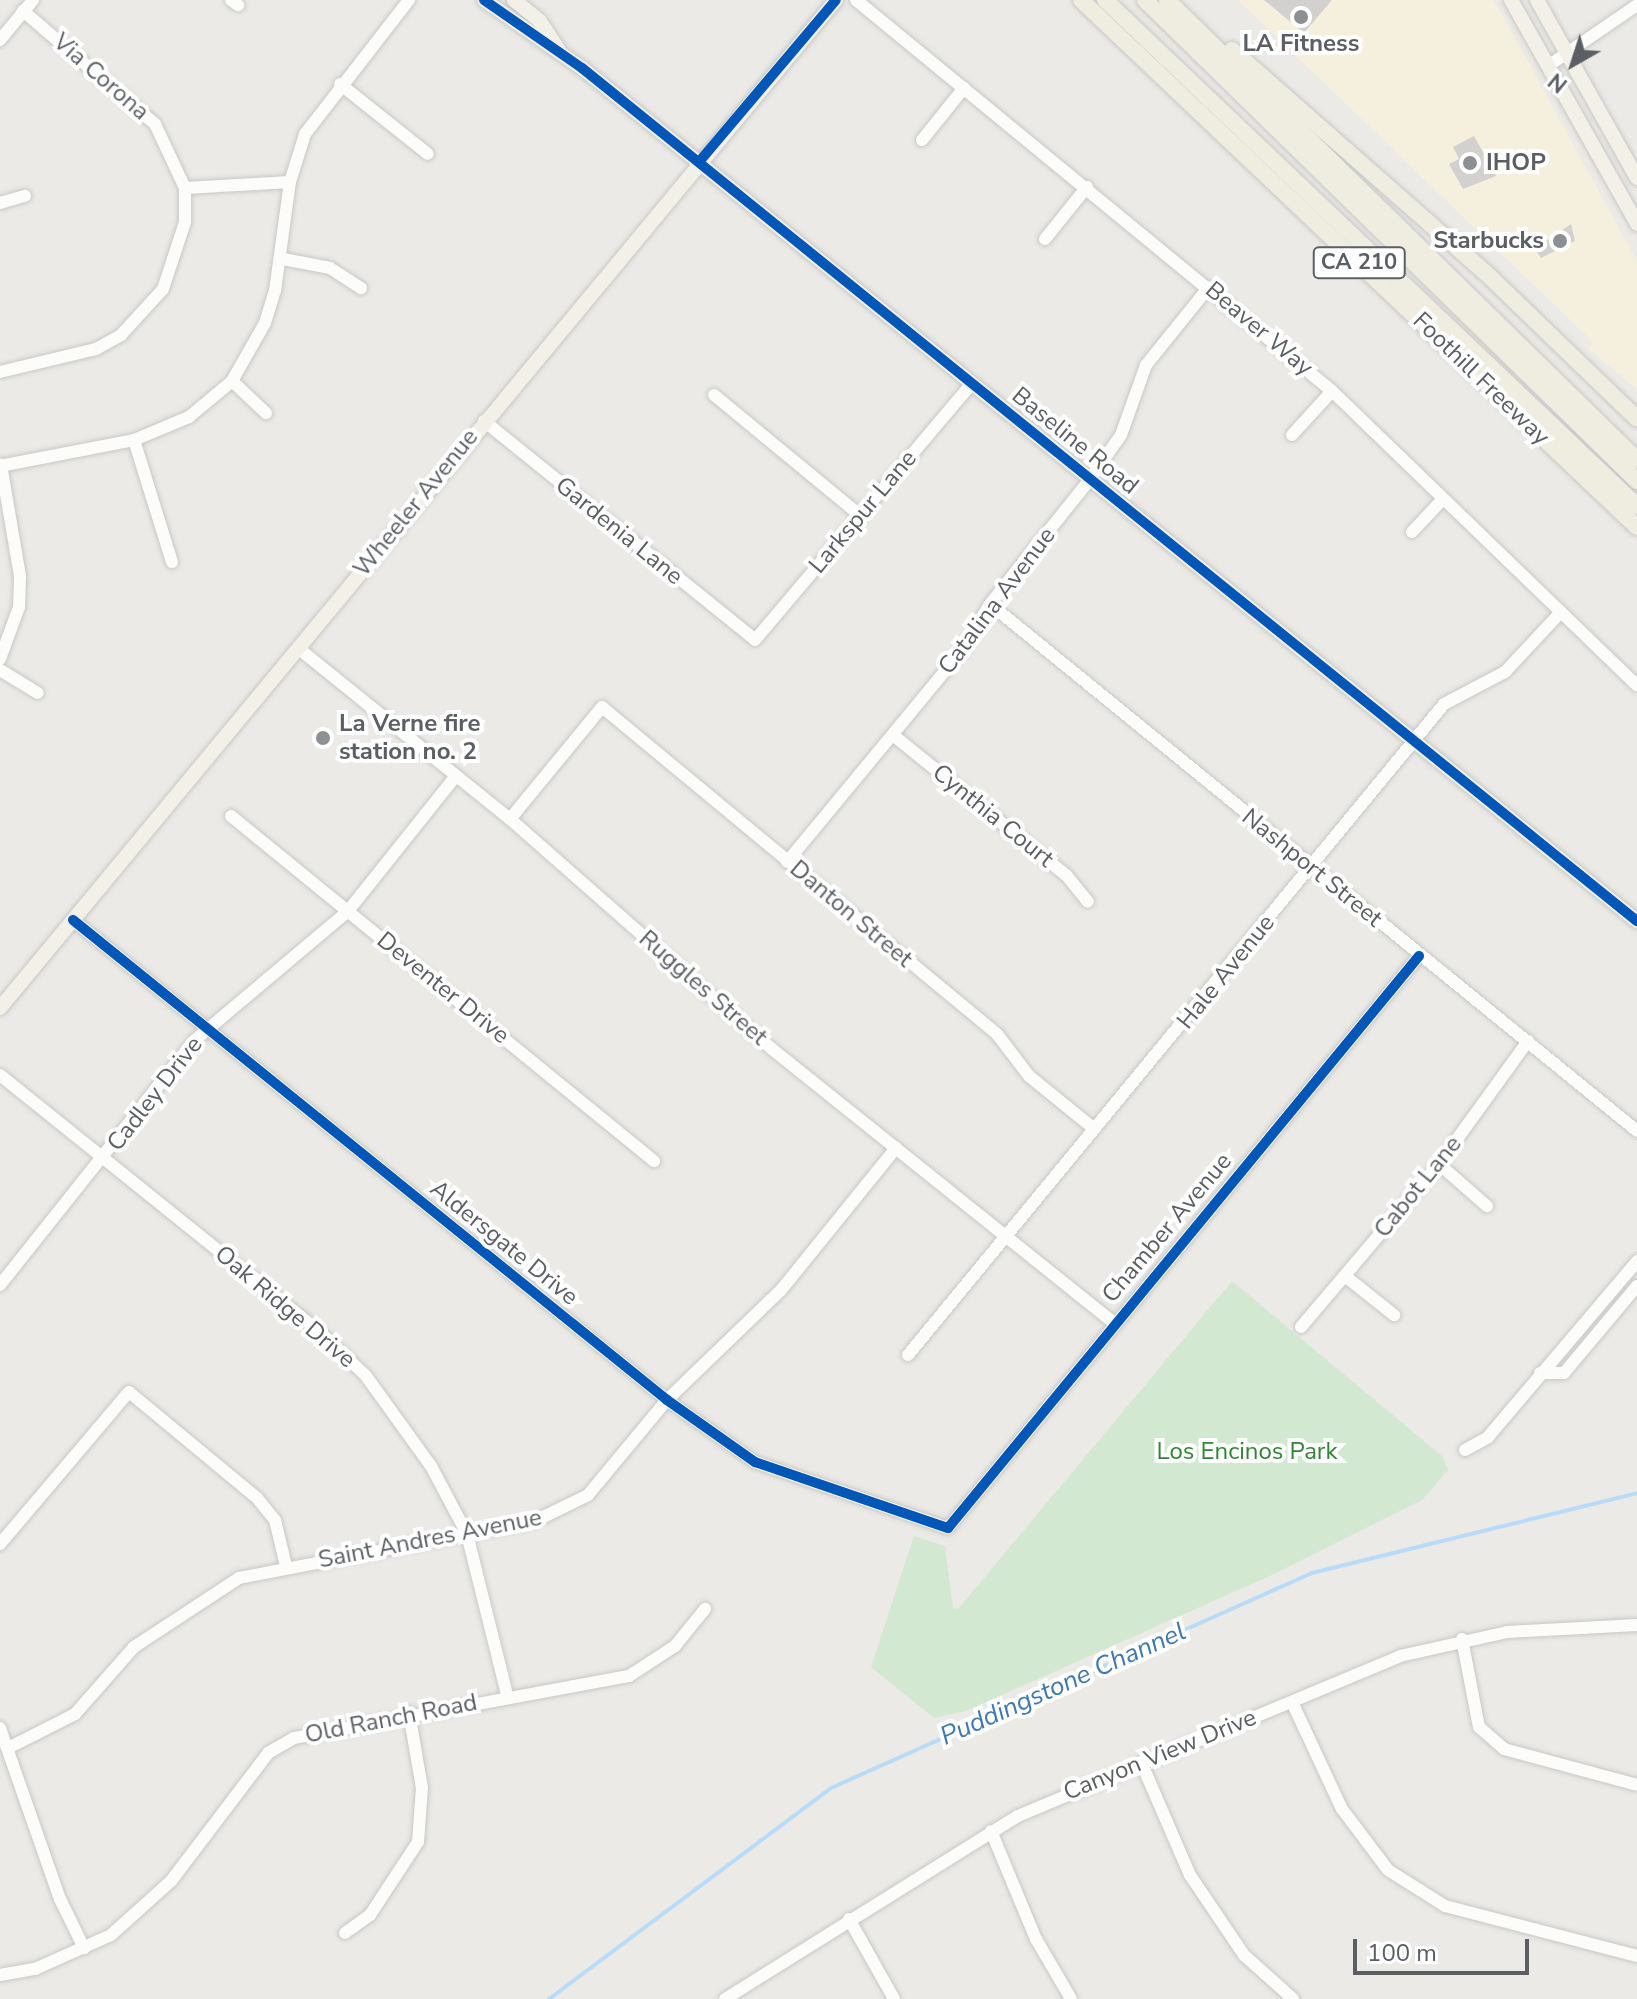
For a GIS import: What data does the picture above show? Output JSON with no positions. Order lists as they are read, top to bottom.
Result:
{
  "streets": {
    "highway": ["CA 210", "Foothill Freeway"],
    "main road": ["Baseline Road", "Wheeler Avenue"],
    "street": [
      "Via Corona",
      "Beaver Way",
      "Larkspur Lane",
      "Gardenia Lane",
      "Catalina Avenue",
      "Cynthia Court",
      "Nashport Street",
      "Danton Street",
      "Hale Avenue",
      "Deventer Drive",
      "Ruggles Street",
      "Cadley Drive",
      "Cabot Lane",
      "Chamber Avenue",
      "Aldersgate Drive",
      "Oak Ridge Drive",
      "Saint Andres Avenue",
      "Old Ranch Road",
      "Canyon View Drive"
    ]
  },
  "crossings": [
    ["Beaver Way", "Catalina Avenue"],
    ["Beaver Way", "Hale Avenue"],
    ["Baseline Road", "Wheeler Avenue"],
    ["Baseline Road", "Larkspur Lane"],
    ["Baseline Road", "Catalina Avenue"],
    ["Baseline Road", "Hale Avenue"],
    ["Wheeler Avenue", "Gardenia Lane"],
    ["Wheeler Avenue", "Ruggles Street"],
    ["Wheeler Avenue", "Aldersgate Drive"],
    ["Larkspur Lane", "Gardenia Lane"],
    ["Catalina Avenue", "Cynthia Court"],
    ["Catalina Avenue", "Nashport Street"],
    ["Catalina Avenue", "Danton Street"],
    ["Nashport Street", "Hale Avenue"],
    ["Nashport Street", "Cabot Lane"],
    ["Nashport Street", "Chamber Avenue"],
    ["Danton Street", "Hale Avenue"],
    ["Danton Street", "Ruggles Street"],
    ["Hale Avenue", "Ruggles Street"],
    ["Deventer Drive", "Cadley Drive"],
    ["Ruggles Street", "Cadley Drive"],
    ["Ruggles Street", "Chamber Avenue"],
    ["Ruggles Street", "Saint Andres Avenue"],
    ["Cadley Drive", "Aldersgate Drive"],
    ["Cadley Drive", "Oak Ridge Drive"],
    ["Chamber Avenue", "Aldersgate Drive"],
    ["Aldersgate Drive", "Saint Andres Avenue"],
    ["Oak Ridge Drive", "Saint Andres Avenue"],
    ["Oak Ridge Drive", "Old Ranch Road"]
  ],
  "water": ["Puddingstone Channel"],
  "parks": ["Los Encinos Park"],
  "places": [
    "LA Fitness",
    "IHOP",
    "Starbucks",
    "La Verne fire station no. 2"
  ],
  "scale_bar": "100 m",
  "north": "bottom left"
}
